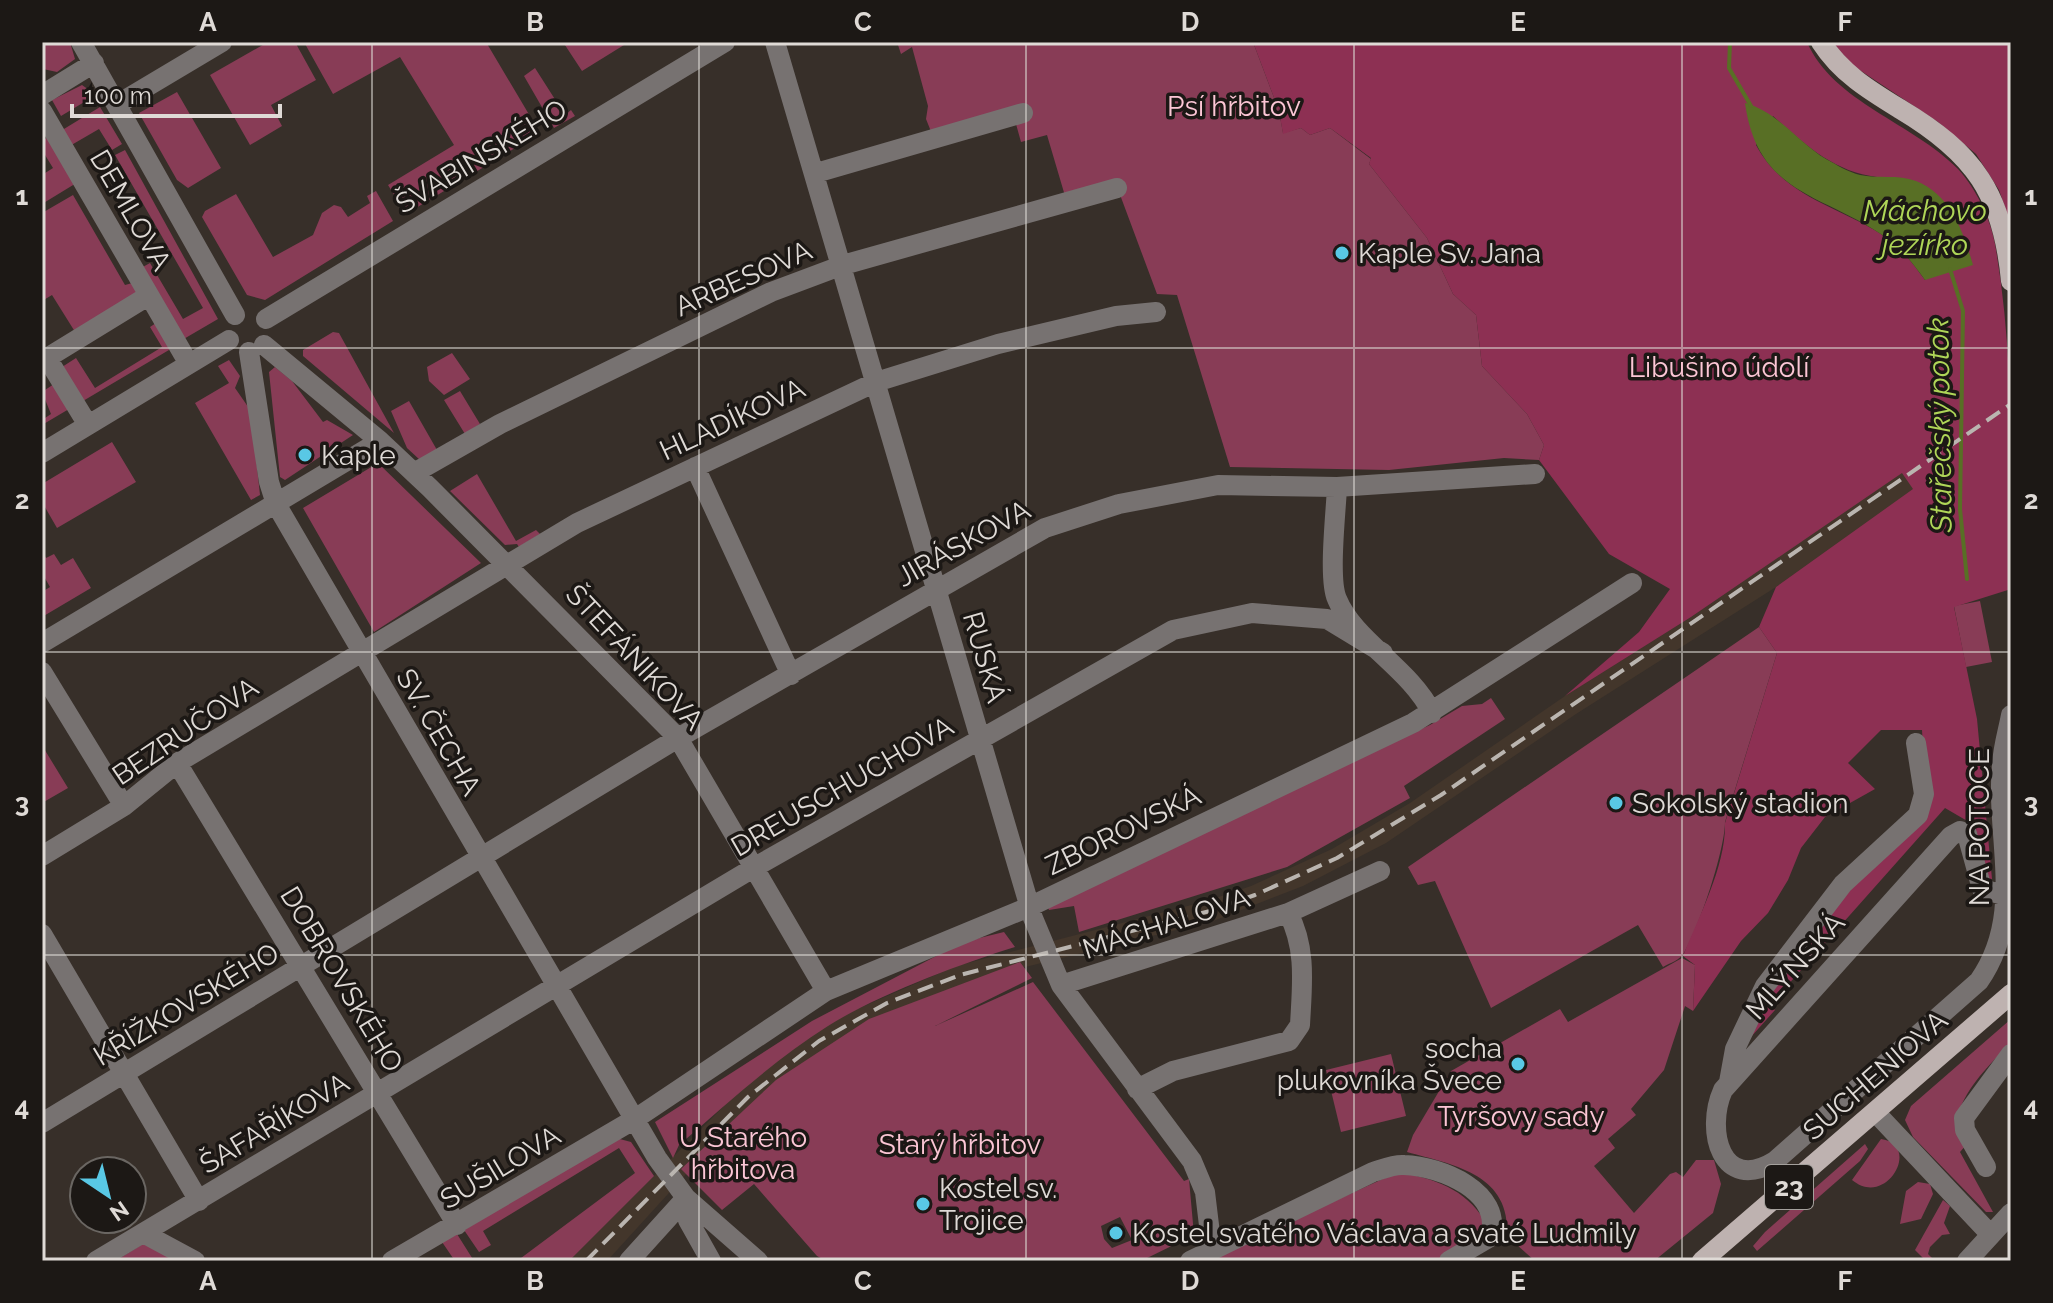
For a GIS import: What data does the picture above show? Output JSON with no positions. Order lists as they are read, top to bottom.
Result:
{
  "streets": {
    "main road": ["SUCHENIOVA", "23"],
    "street": [
      "ŠVABINSKÉHO",
      "DEMLOVA",
      "ARBESOVA",
      "HLADÍKOVA",
      "JIRÁSKOVA",
      "ŠTEFÁNIKOVA",
      "RUSKÁ",
      "BEZRUČOVA",
      "SV. ČECHA",
      "DREUSCHUCHOVA",
      "NA POTOCE",
      "ZBOROVSKÁ",
      "MÁCHALOVA",
      "MLÝNSKÁ",
      "DOBROVSKÉHO",
      "KŘÍŽKOVSKÉHO",
      "ŠAFAŘÍKOVA",
      "SUŠILOVA"
    ]
  },
  "crossings": [
    ["ŠVABINSKÉHO", "ŠTEFÁNIKOVA"],
    ["ŠVABINSKÉHO", "SV. ČECHA"],
    ["ARBESOVA", "ŠTEFÁNIKOVA"],
    ["ARBESOVA", "RUSKÁ"],
    ["HLADÍKOVA", "ŠTEFÁNIKOVA"],
    ["HLADÍKOVA", "RUSKÁ"],
    ["HLADÍKOVA", "BEZRUČOVA"],
    ["HLADÍKOVA", "SV. ČECHA"],
    ["JIRÁSKOVA", "ŠTEFÁNIKOVA"],
    ["JIRÁSKOVA", "RUSKÁ"],
    ["JIRÁSKOVA", "SV. ČECHA"],
    ["JIRÁSKOVA", "KŘÍŽKOVSKÉHO"],
    ["ŠTEFÁNIKOVA", "SV. ČECHA"],
    ["ŠTEFÁNIKOVA", "DREUSCHUCHOVA"],
    ["ŠTEFÁNIKOVA", "ZBOROVSKÁ"],
    ["RUSKÁ", "DREUSCHUCHOVA"],
    ["RUSKÁ", "ZBOROVSKÁ"],
    ["RUSKÁ", "MÁCHALOVA"],
    ["BEZRUČOVA", "SV. ČECHA"],
    ["BEZRUČOVA", "DOBROVSKÉHO"],
    ["SV. ČECHA", "DREUSCHUCHOVA"],
    ["SV. ČECHA", "ZBOROVSKÁ"],
    ["SV. ČECHA", "KŘÍŽKOVSKÉHO"],
    ["SV. ČECHA", "ŠAFAŘÍKOVA"],
    ["SV. ČECHA", "SUŠILOVA"],
    ["DREUSCHUCHOVA", "ŠAFAŘÍKOVA"],
    ["NA POTOCE", "MLÝNSKÁ"],
    ["ZBOROVSKÁ", "SUŠILOVA"],
    ["DOBROVSKÉHO", "KŘÍŽKOVSKÉHO"],
    ["DOBROVSKÉHO", "ŠAFAŘÍKOVA"],
    ["DOBROVSKÉHO", "SUŠILOVA"]
  ],
  "water": ["Máchovo jezírko", "Stařečský potok"],
  "parks": [
    "Psí hřbitov",
    "Libušino údolí",
    "Tyršovy sady",
    "U Starého hřbitova",
    "Starý hřbitov"
  ],
  "places": [
    "Kaple Sv. Jana",
    "Kaple",
    "Sokolský stadion",
    "socha plukovníka Švece",
    "Kostel sv. Trojice",
    "Kostel svatého Václava a svaté Ludmily"
  ],
  "scale_bar": "100 m",
  "north": "bottom right",
  "grid": {
    "columns": [
      "A",
      "B",
      "C",
      "D",
      "E",
      "F"
    ],
    "rows": [
      "1",
      "2",
      "3",
      "4"
    ]
  }
}
